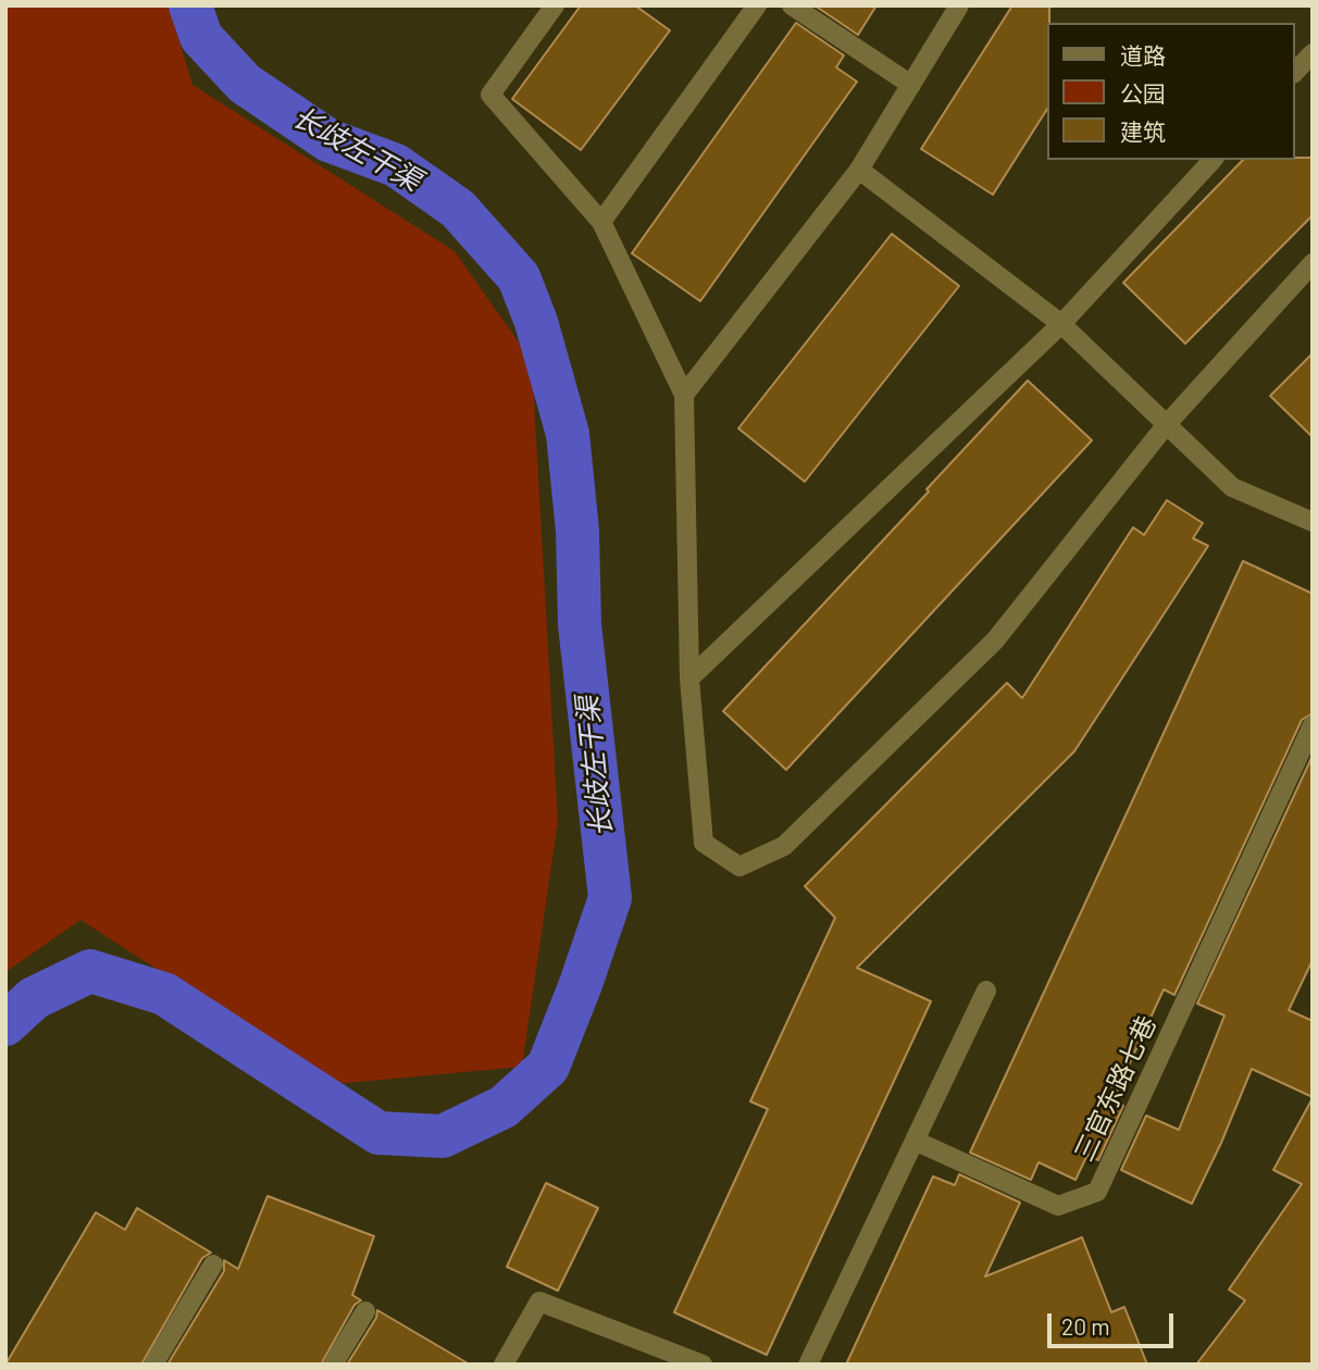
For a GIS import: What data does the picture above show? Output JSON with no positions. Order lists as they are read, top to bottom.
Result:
{
  "streets": {
    "street": ["三官东路七巷"]
  },
  "water": ["长歧左干渠"],
  "legend": ["道路", "公园", "建筑"],
  "scale_bar": "20 m"
}
